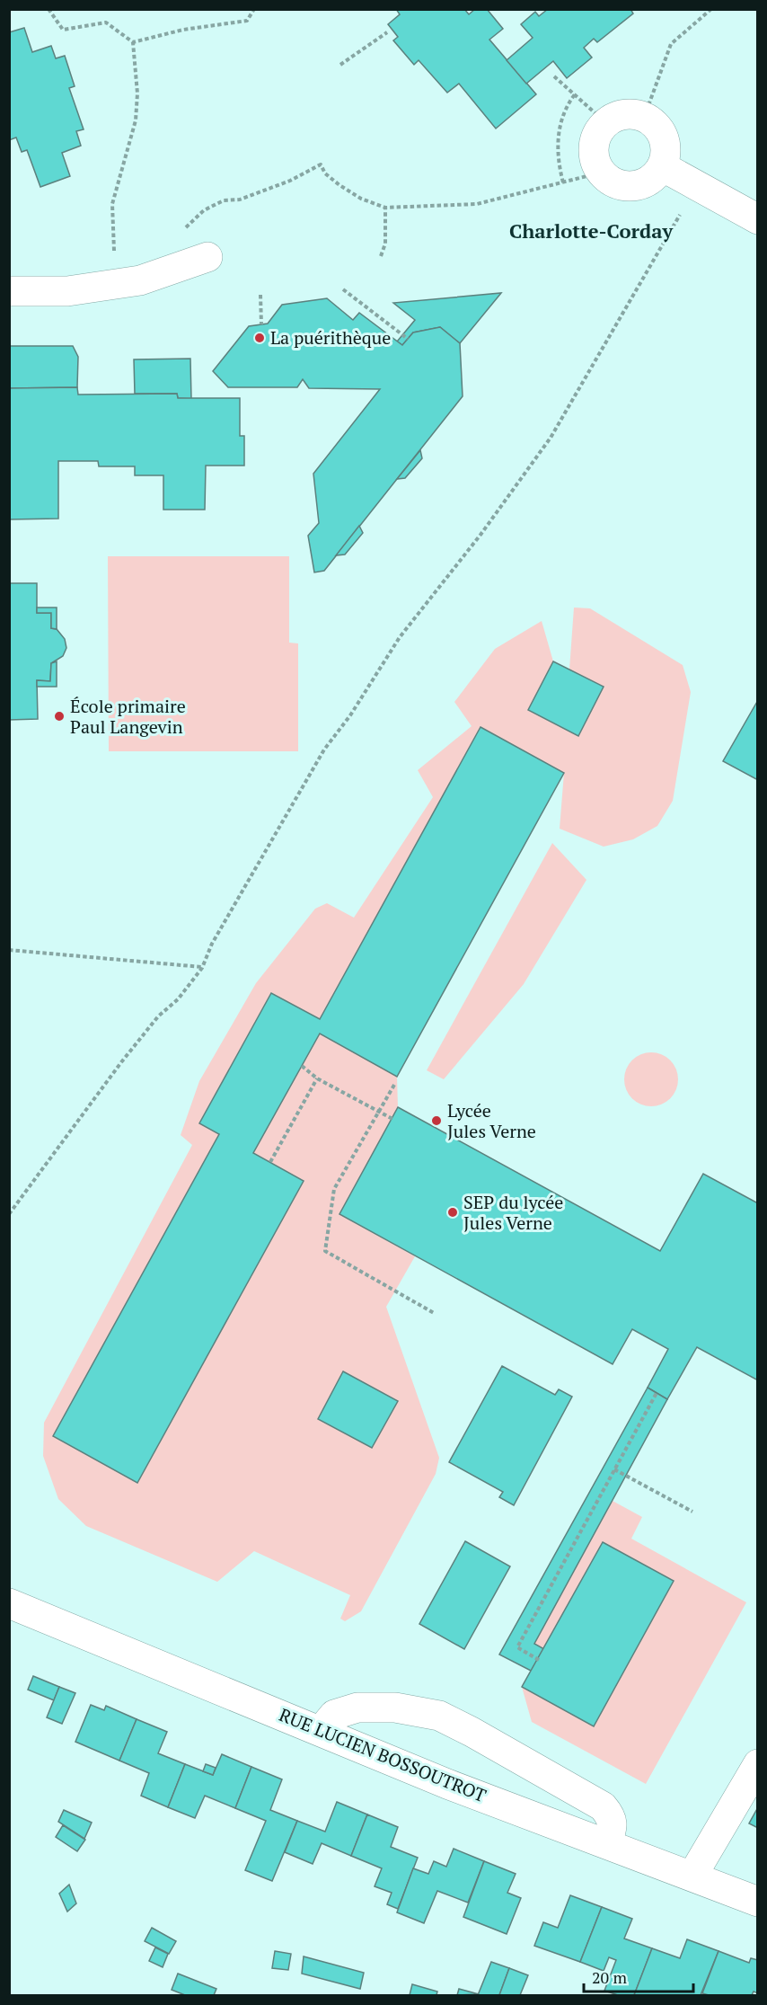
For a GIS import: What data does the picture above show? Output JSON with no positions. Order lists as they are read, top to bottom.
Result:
{
  "streets": {
    "street": ["RUE LUCIEN BOSSOUTROT"]
  },
  "districts": ["Charlotte-Corday"],
  "places": [
    "La puérithèque",
    "École primaire Paul Langevin",
    "Lycée Jules Verne",
    "SEP du lycée Jules Verne"
  ],
  "scale_bar": "20 m"
}
